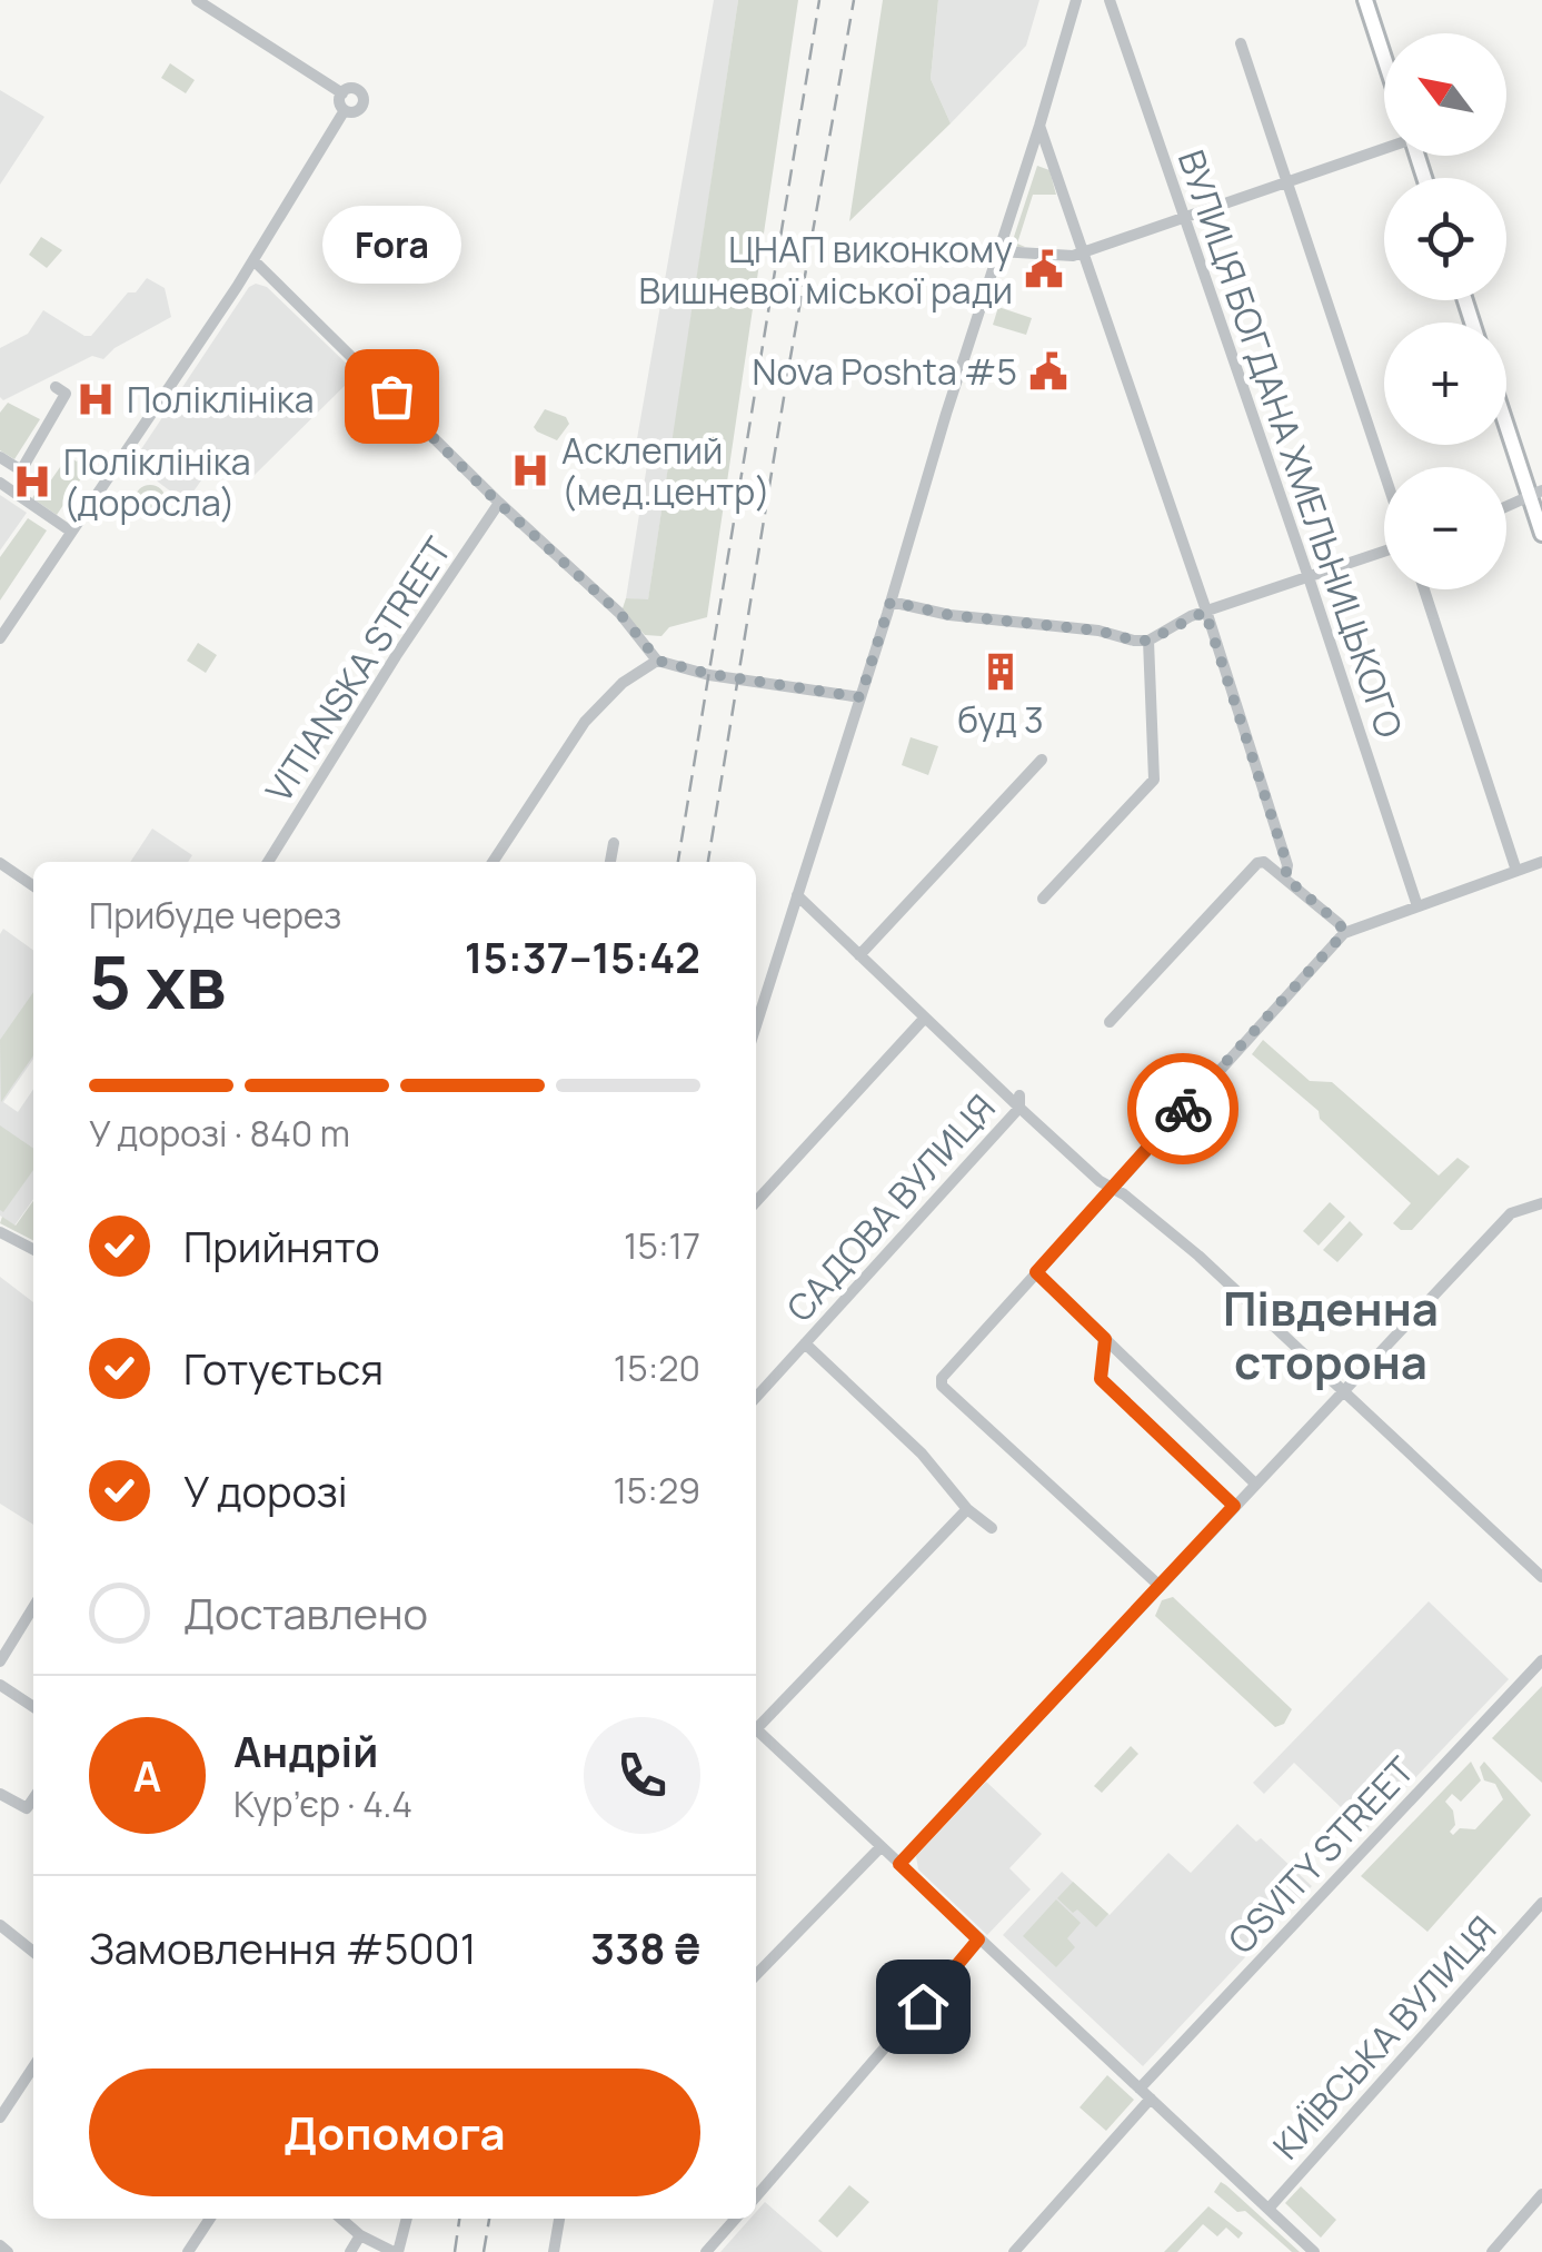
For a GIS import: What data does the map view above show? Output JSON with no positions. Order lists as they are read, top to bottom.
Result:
{
  "streets": {
    "street": [
      "ВУЛИЦЯ БОГДАНА ХМЕЛЬНИЦЬКОГО",
      "VITIANSKA STREET",
      "САДОВА ВУЛИЦЯ",
      "OSVITY STREET",
      "КИЇВСЬКА ВУЛИЦЯ"
    ]
  },
  "districts": ["Південна сторона"],
  "places": {
    "public building": ["ЦНАП виконкому Вишневої міської ради", "Nova Poshta #5"],
    "other": ["Fora"],
    "hospital": ["Поліклініка", "Асклепий (мед.центр)", "Поліклініка (доросла)"],
    "building": ["буд 3"]
  },
  "north": "top left",
  "page": {
    "map_buttons": ["+", "−"],
    "bubble": "Fora",
    "heading": ["5 хв", "Прибуде через", "15:37–15:42"],
    "panel": [
      "Андрій",
      "Кур’єр · 4.4",
      "Замовлення #5001",
      "338 ₴"
    ],
    "bar": "У дорозі · 840 m",
    "list": [
      ["Прийнято", "15:17"],
      ["Готується", "15:20"],
      ["У дорозі", "15:29"],
      "Доставлено"
    ],
    "round": "А",
    "buttons": "Допомога"
  }
}
